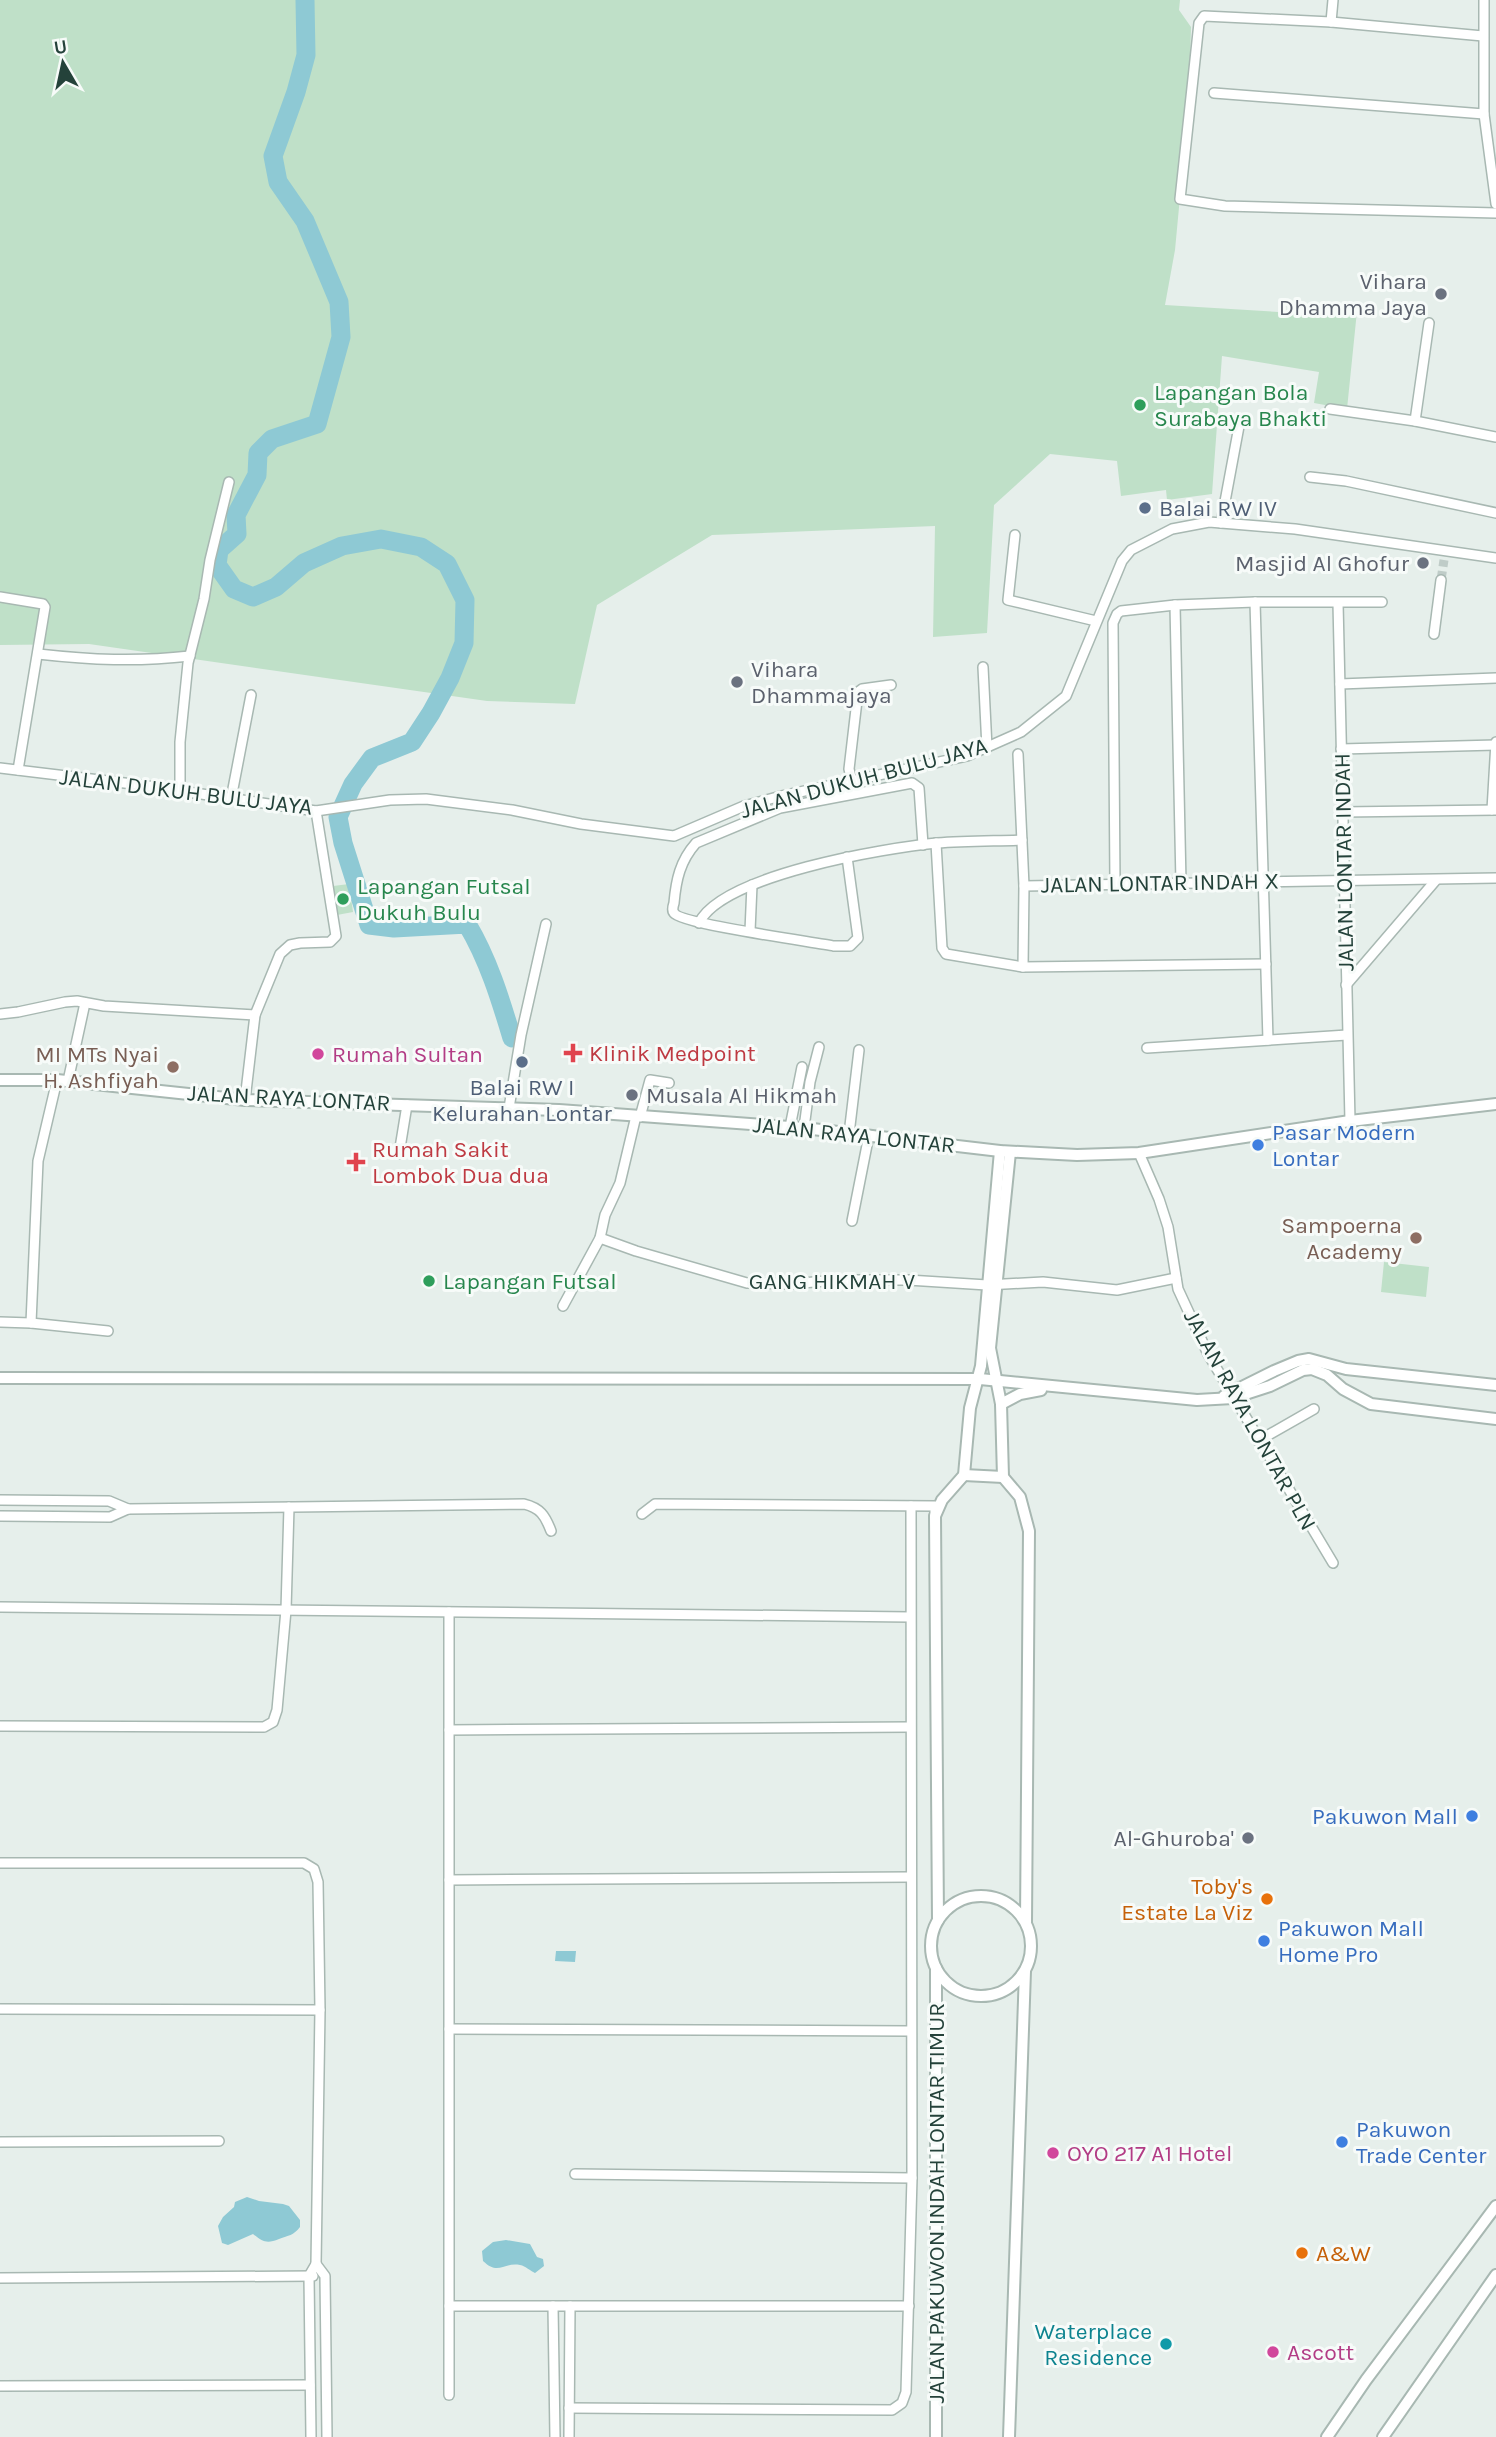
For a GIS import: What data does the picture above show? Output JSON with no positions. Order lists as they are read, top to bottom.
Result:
{
  "streets": {
    "street": [
      "JALAN DUKUH BULU JAYA",
      "JALAN LONTAR INDAH",
      "JALAN LONTAR INDAH X",
      "JALAN RAYA LONTAR",
      "GANG HIKMAH V",
      "JALAN RAYA LONTAR PLN",
      "JALAN PAKUWON INDAH LONTAR TIMUR"
    ]
  },
  "crossings": [
    ["JALAN LONTAR INDAH", "JALAN LONTAR INDAH X"],
    ["JALAN LONTAR INDAH", "JALAN RAYA LONTAR"],
    ["JALAN RAYA LONTAR", "JALAN RAYA LONTAR PLN"],
    ["GANG HIKMAH V", "JALAN RAYA LONTAR PLN"]
  ],
  "places": {
    "other": [
      "Vihara Dhamma Jaya",
      "Lapangan Bola Surabaya Bhakti",
      "Balai RW IV",
      "Masjid Al Ghofur",
      "Vihara Dhammajaya",
      "Lapangan Futsal Dukuh Bulu",
      "Rumah Sultan",
      "Balai RW I Kelurahan Lontar",
      "MI MTs Nyai H. Ashfiyah",
      "Musala Al Hikmah",
      "Pasar Modern Lontar",
      "Sampoerna Academy",
      "Lapangan Futsal",
      "Pakuwon Mall",
      "Al-Ghuroba'",
      "Toby's Estate La Viz",
      "Pakuwon Mall Home Pro",
      "Pakuwon Trade Center",
      "OYO 217 A1 Hotel",
      "A&W",
      "Waterplace Residence",
      "Ascott"
    ],
    "health": ["Klinik Medpoint", "Rumah Sakit Lombok Dua dua"]
  },
  "north": "top"
}
